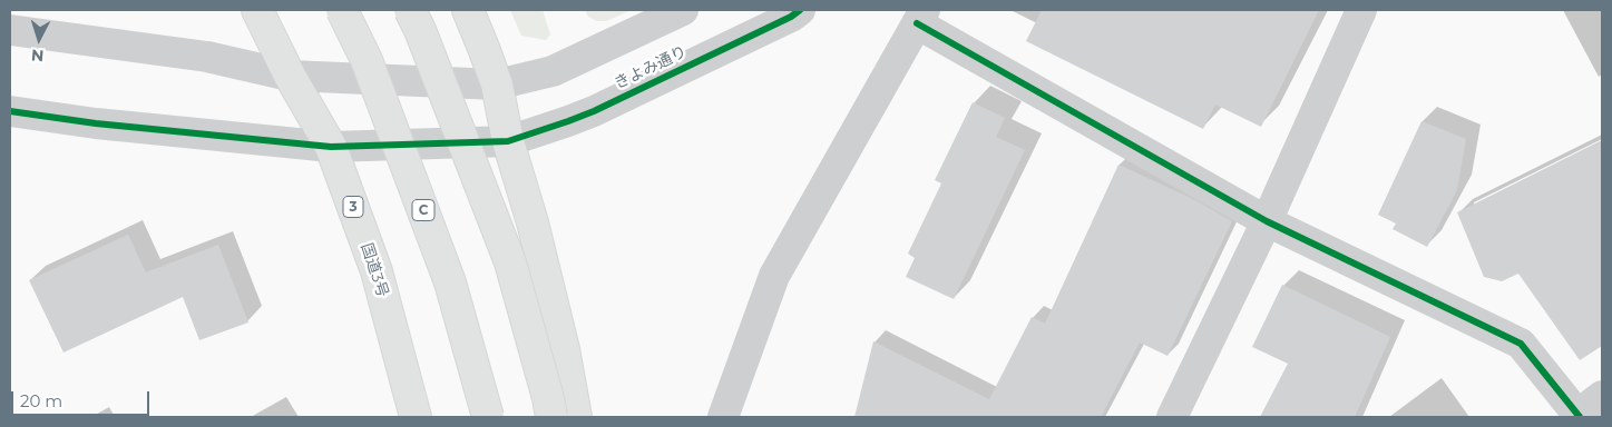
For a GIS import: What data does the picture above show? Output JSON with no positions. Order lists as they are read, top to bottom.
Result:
{
  "streets": {
    "highway": ["3", "C", "国道3号"],
    "street": ["きよみ通り"]
  },
  "crossings": [
    ["きよみ通り", "国道3号"]
  ],
  "scale_bar": "20 m",
  "north": "bottom"
}
